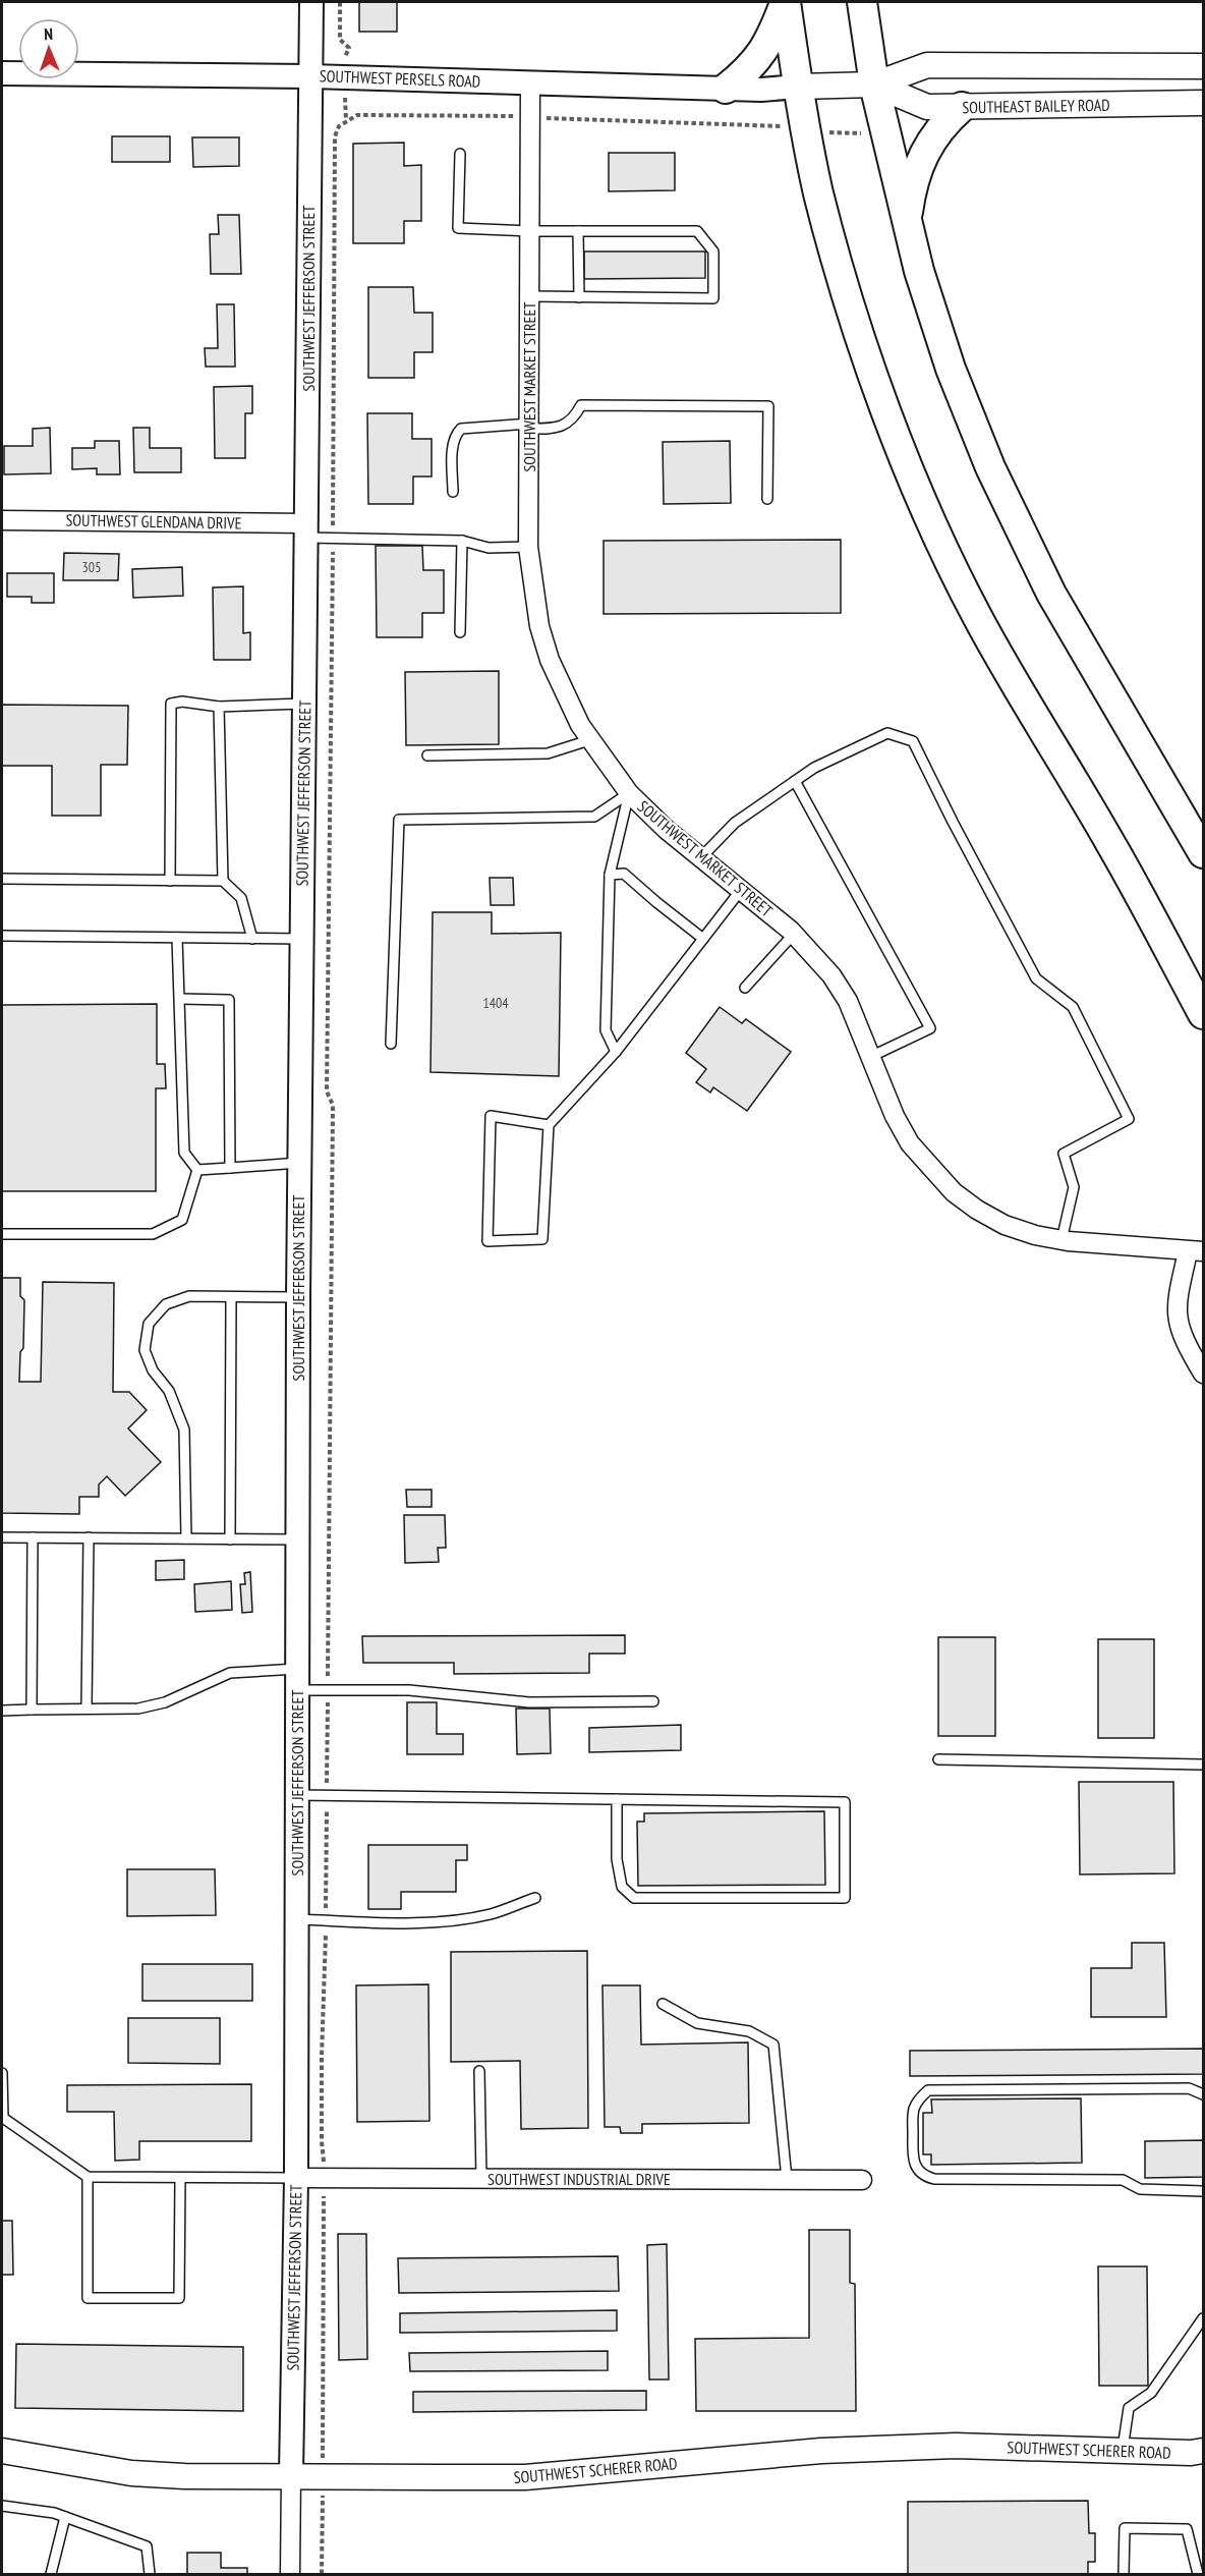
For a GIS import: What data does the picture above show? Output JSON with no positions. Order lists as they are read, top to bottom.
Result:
{
  "streets": {
    "main road": ["SOUTHEAST BAILEY ROAD", "SOUTHWEST SCHERER ROAD"],
    "street": [
      "SOUTHWEST PERSELS ROAD",
      "SOUTHWEST JEFFERSON STREET",
      "SOUTHWEST MARKET STREET",
      "SOUTHWEST GLENDANA DRIVE",
      "SOUTHWEST INDUSTRIAL DRIVE"
    ]
  },
  "crossings": [
    ["SOUTHWEST PERSELS ROAD", "SOUTHEAST BAILEY ROAD"],
    ["SOUTHWEST PERSELS ROAD", "SOUTHWEST JEFFERSON STREET"],
    ["SOUTHWEST PERSELS ROAD", "SOUTHWEST MARKET STREET"],
    ["SOUTHWEST JEFFERSON STREET", "SOUTHWEST GLENDANA DRIVE"],
    ["SOUTHWEST JEFFERSON STREET", "SOUTHWEST INDUSTRIAL DRIVE"],
    ["SOUTHWEST JEFFERSON STREET", "SOUTHWEST SCHERER ROAD"]
  ],
  "house_numbers": ["305", "1404"],
  "north": "top"
}
